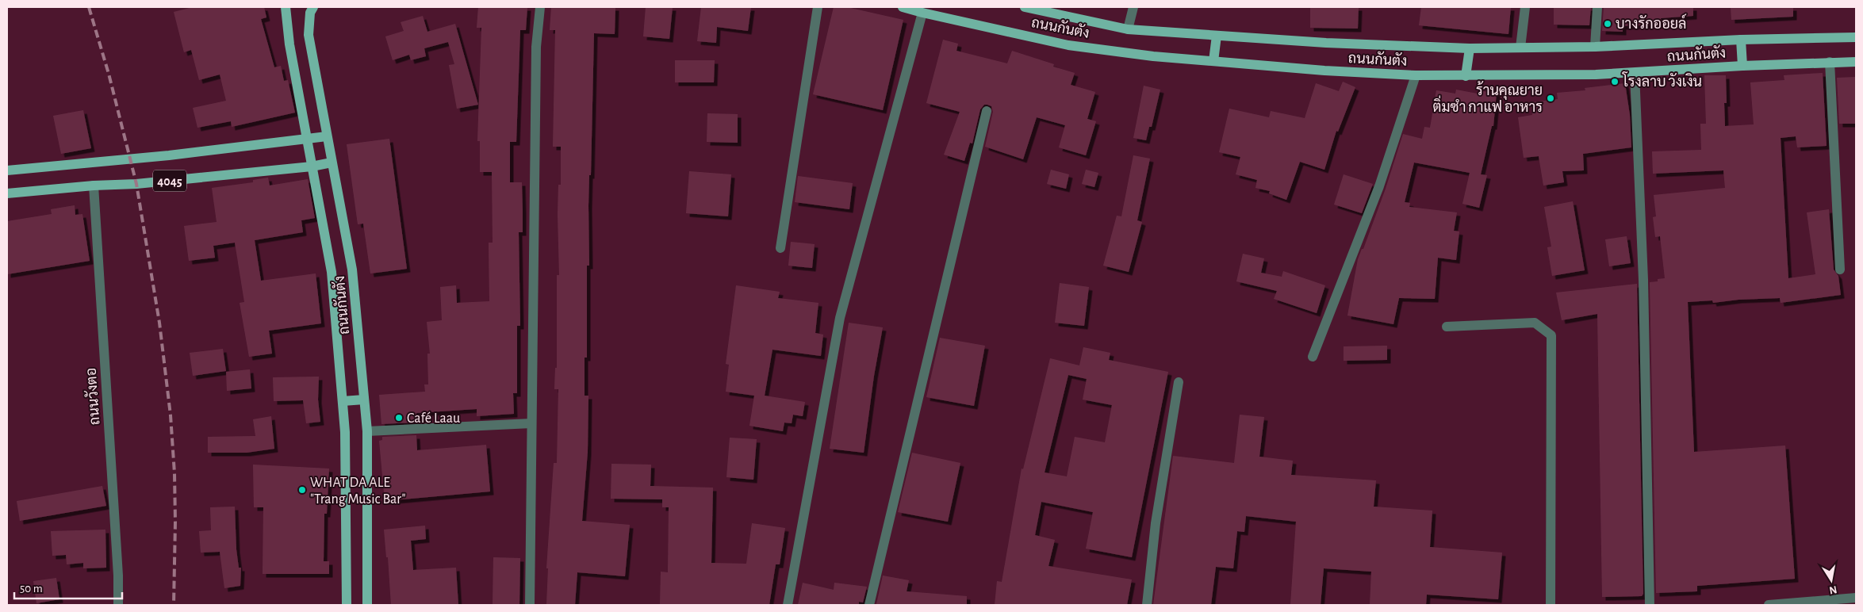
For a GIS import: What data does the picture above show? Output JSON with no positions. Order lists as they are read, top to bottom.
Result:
{
  "streets": {
    "main road": ["ถนนกันตัง", "4045"],
    "street": ["ถนนวังตอ"]
  },
  "crossings": [
    ["ถนนกันตัง", "4045"],
    ["4045", "ถนนวังตอ"]
  ],
  "places": [
    "บางรักออยล์",
    "โรงลาบ วังเงิน",
    "ร้านคุณยาย ติ่มซำ กาแฟ อาหาร",
    "Café Laau",
    "WHAT DA ALE \"Trang Music Bar\""
  ],
  "scale_bar": "50 m",
  "north": "bottom"
}
